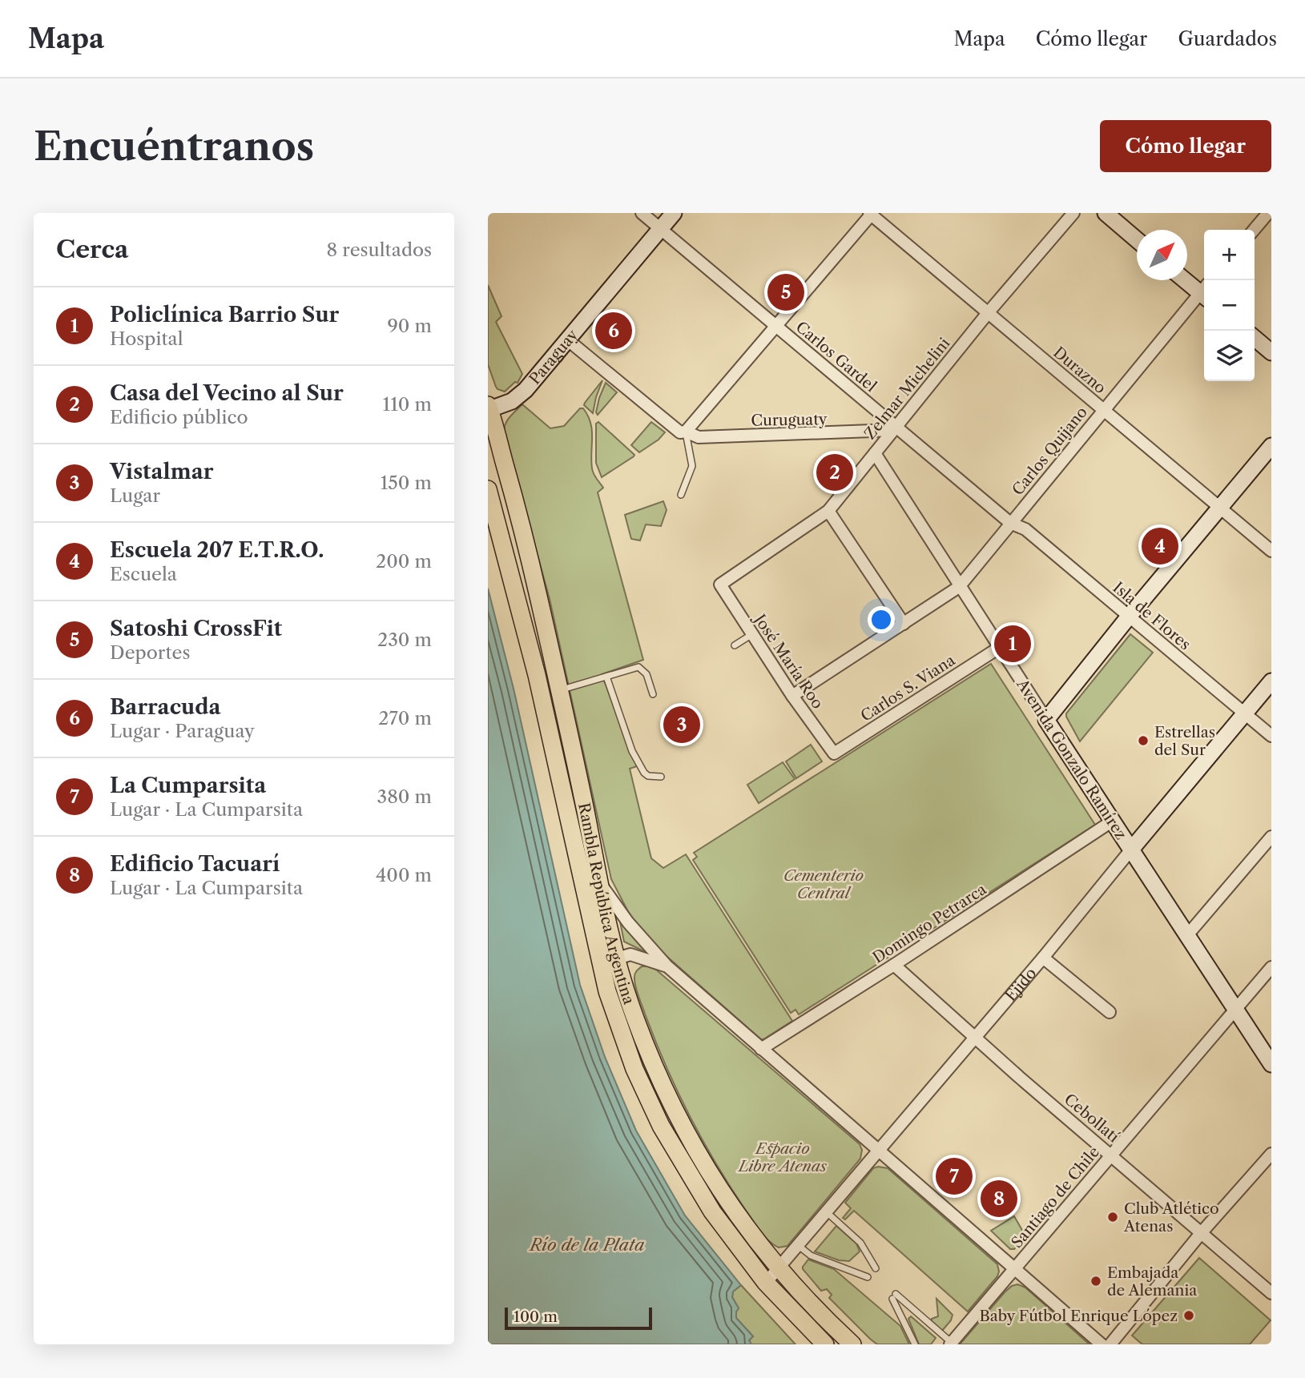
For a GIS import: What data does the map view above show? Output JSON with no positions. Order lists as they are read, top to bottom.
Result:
{
  "streets": {
    "main road": ["Rambla República Argentina"],
    "street": [
      "Carlos Gardel",
      "Paraguay",
      "Durazno",
      "Zelmar Michelini",
      "Curuguaty",
      "Carlos Quijano",
      "Isla de Flores",
      "José María Roo",
      "Carlos S. Viana",
      "Avenida Gonzalo Ramírez",
      "Domingo Petrarca",
      "Ejido",
      "Cebollatí",
      "Santiago de Chile"
    ]
  },
  "crossings": [
    ["Carlos Gardel", "Paraguay"],
    ["Carlos Gardel", "Zelmar Michelini"],
    ["Carlos Gardel", "Curuguaty"],
    ["Carlos Gardel", "Carlos Quijano"],
    ["Carlos Gardel", "Isla de Flores"],
    ["Paraguay", "Rambla República Argentina"],
    ["Durazno", "Zelmar Michelini"],
    ["Durazno", "Carlos Quijano"],
    ["Zelmar Michelini", "Curuguaty"],
    ["Zelmar Michelini", "José María Roo"],
    ["Zelmar Michelini", "Avenida Gonzalo Ramírez"],
    ["Carlos Quijano", "Isla de Flores"],
    ["Carlos Quijano", "José María Roo"],
    ["Carlos Quijano", "Avenida Gonzalo Ramírez"],
    ["Isla de Flores", "Ejido"],
    ["José María Roo", "Carlos S. Viana"],
    ["Carlos S. Viana", "Avenida Gonzalo Ramírez"],
    ["Avenida Gonzalo Ramírez", "Domingo Petrarca"],
    ["Avenida Gonzalo Ramírez", "Ejido"],
    ["Avenida Gonzalo Ramírez", "Santiago de Chile"],
    ["Rambla República Argentina", "Ejido"],
    ["Domingo Petrarca", "Cebollatí"],
    ["Ejido", "Cebollatí"],
    ["Cebollatí", "Santiago de Chile"]
  ],
  "water": ["Río de la Plata"],
  "parks": ["Cementerio Central", "Espacio Libre Atenas"],
  "places": [
    "Estrellas del Sur",
    "Club Atlético Atenas",
    "Embajada de Alemania",
    "Baby Fútbol Enrique López"
  ],
  "scale_bar": "100 m",
  "north": "top right",
  "page": {
    "header": "Mapa",
    "nav": ["Mapa", "Cómo llegar", "Guardados"],
    "buttons": "Cómo llegar",
    "title": "Encuéntranos",
    "heading": ["Cerca", "8 resultados"],
    "map_buttons": ["+", "−"],
    "pins": [
      "5",
      "6",
      "2",
      "4",
      "1",
      "3",
      "7",
      "8"
    ],
    "list": [
      {
        "mark": "1",
        "name": "Policlínica Barrio Sur",
        "note": "Hospital",
        "value": "90 m"
      },
      {
        "mark": "2",
        "name": "Casa del Vecino al Sur",
        "note": "Edificio público",
        "value": "110 m"
      },
      {
        "mark": "3",
        "name": "Vistalmar",
        "note": "Lugar",
        "value": "150 m"
      },
      {
        "mark": "4",
        "name": "Escuela 207 E.T.R.O.",
        "note": "Escuela",
        "value": "200 m"
      },
      {
        "mark": "5",
        "name": "Satoshi CrossFit",
        "note": "Deportes",
        "value": "230 m"
      },
      {
        "mark": "6",
        "name": "Barracuda",
        "note": "Lugar · Paraguay",
        "value": "270 m"
      },
      {
        "mark": "7",
        "name": "La Cumparsita",
        "note": "Lugar · La Cumparsita",
        "value": "380 m"
      },
      {
        "mark": "8",
        "name": "Edificio Tacuarí",
        "note": "Lugar · La Cumparsita",
        "value": "400 m"
      }
    ],
    "scale": "100 m"
  }
}
